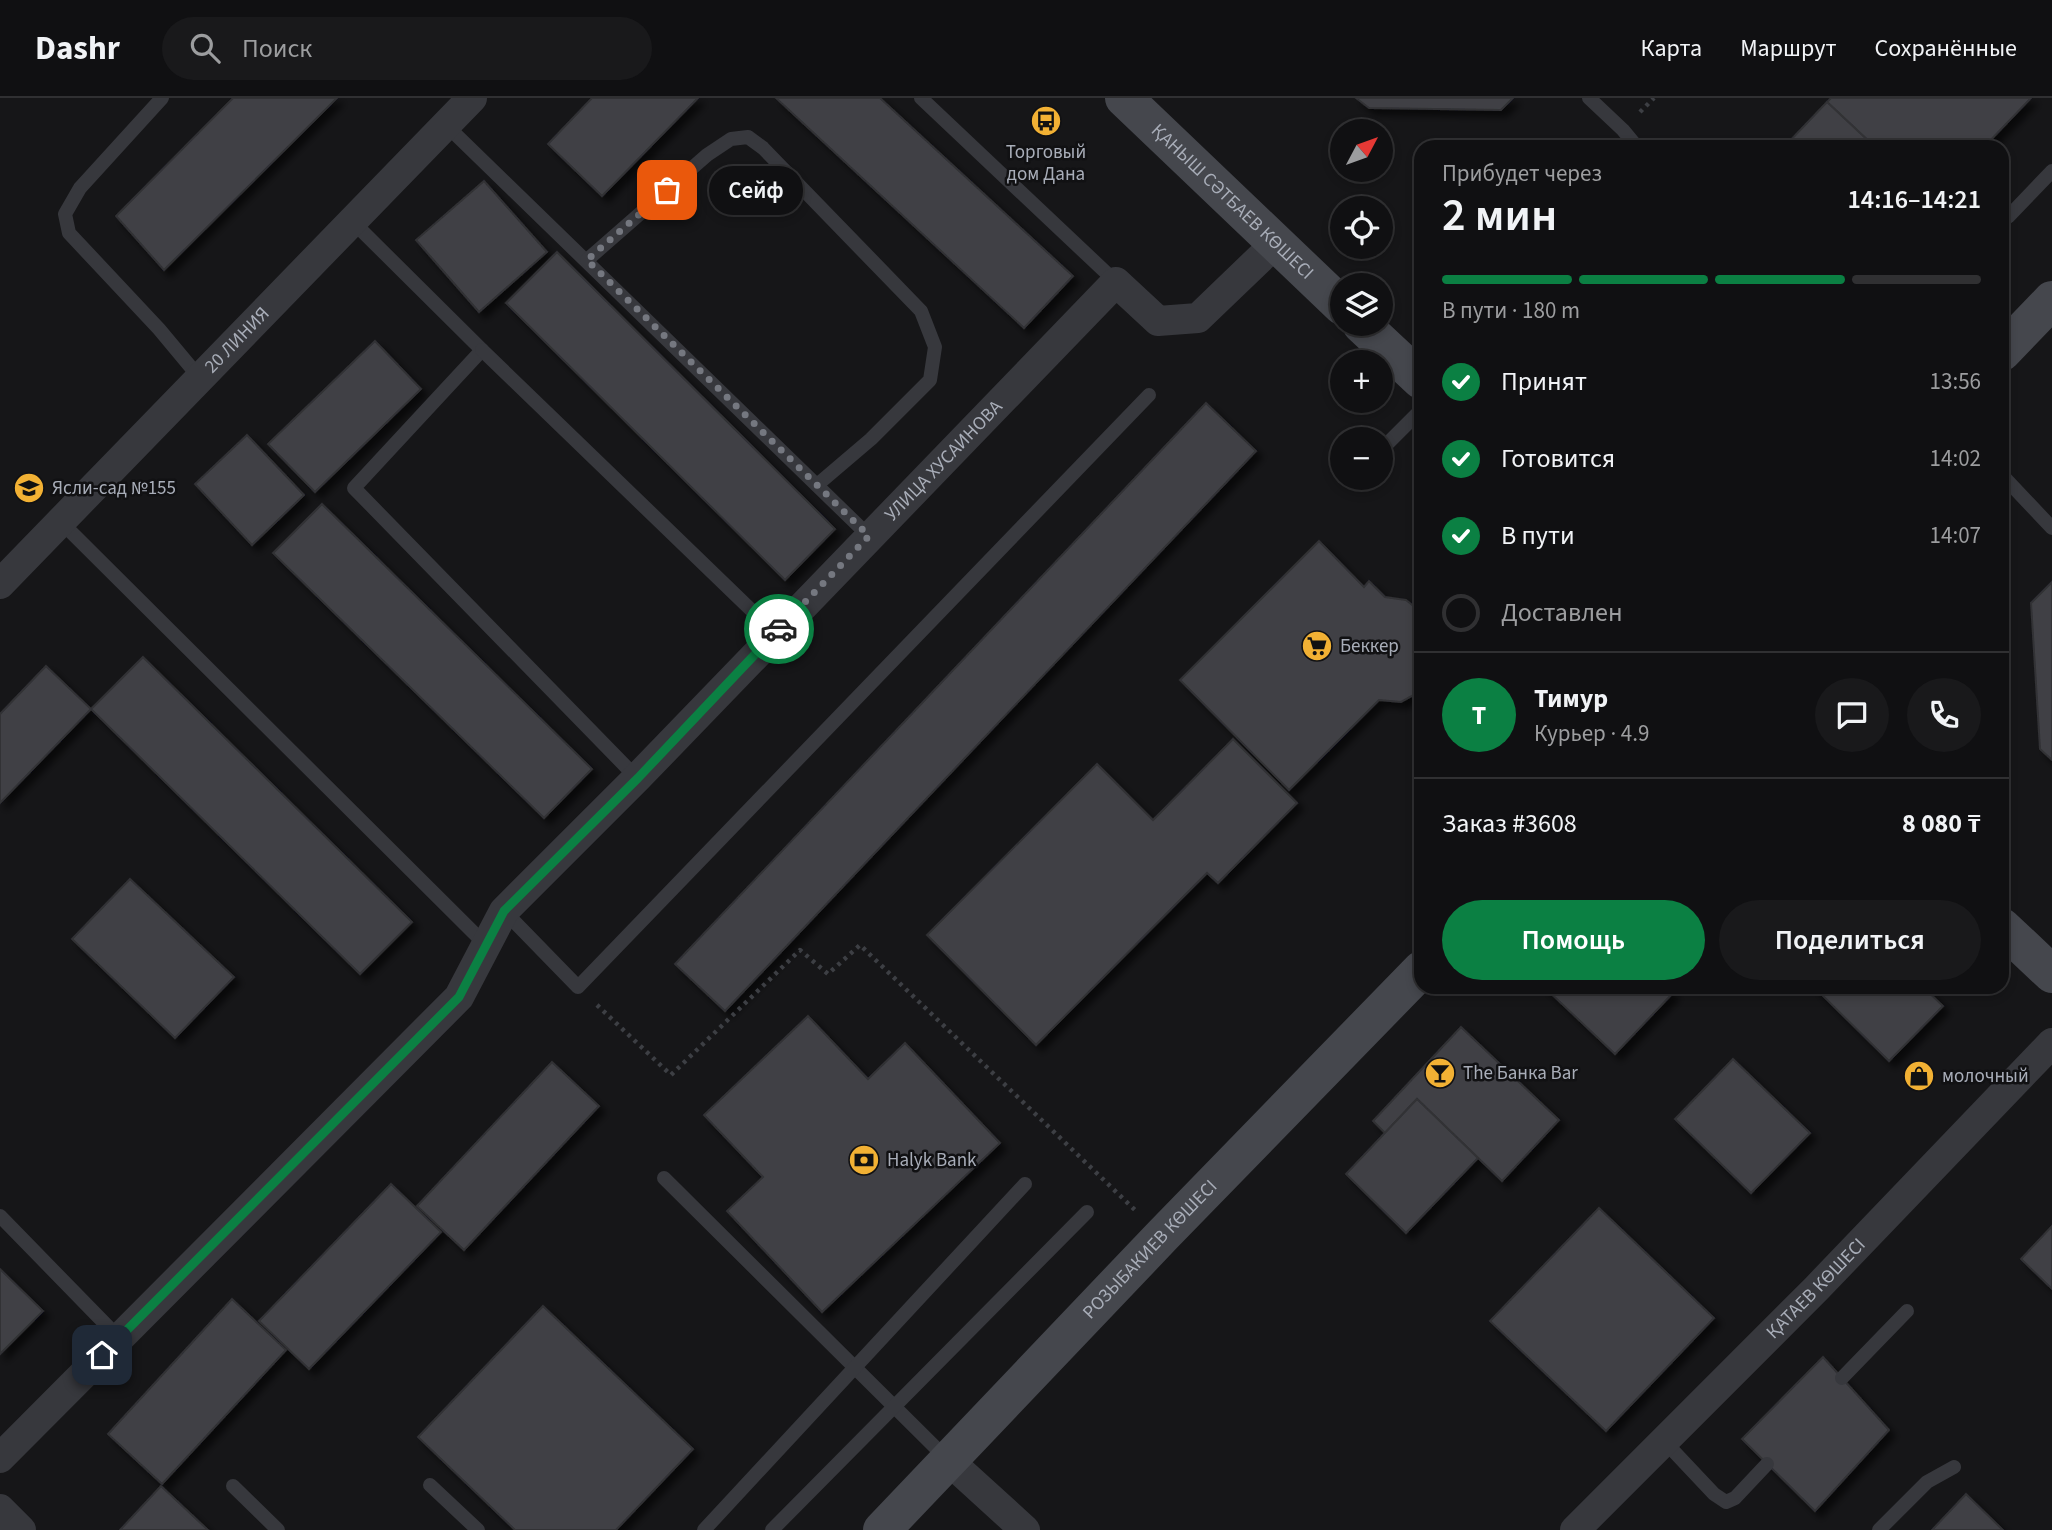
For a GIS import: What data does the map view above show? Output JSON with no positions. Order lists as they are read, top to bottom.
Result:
{
  "streets": {
    "main road": ["ҚАНЫШ СӘТБАЕВ КӨШЕСІ", "РОЗЫБАКИЕВ КӨШЕСІ"],
    "street": ["20 ЛИНИЯ", "УЛИЦА ХУСАИНОВА", "ҚАТАЕВ КӨШЕСІ"]
  },
  "places": {
    "bus stop": ["Торговый дом Дана"],
    "other": ["Сейф"],
    "school or university": ["Ясли-сад №155"],
    "supermarket": ["Беккер"],
    "bar": ["The Банка Bar"],
    "shop": ["молочный"],
    "bank": ["Halyk Bank"]
  },
  "north": "top right",
  "page": {
    "header": "Dashr",
    "search": "Поиск",
    "nav": ["Карта", "Маршрут", "Сохранённые"],
    "map_buttons": ["+", "−"],
    "heading": ["2 мин", "Прибудет через", "14:16–14:21"],
    "panel": [
      "Тимур",
      "Курьер · 4.9",
      "Заказ #3608",
      "8 080 ₸"
    ],
    "bubble": "Сейф",
    "bar": "В пути · 180 m",
    "list": [
      ["Принят", "13:56"],
      ["Готовится", "14:02"],
      ["В пути", "14:07"],
      "Доставлен"
    ],
    "round": "Т",
    "buttons": ["Помощь", "Поделиться"]
  }
}
